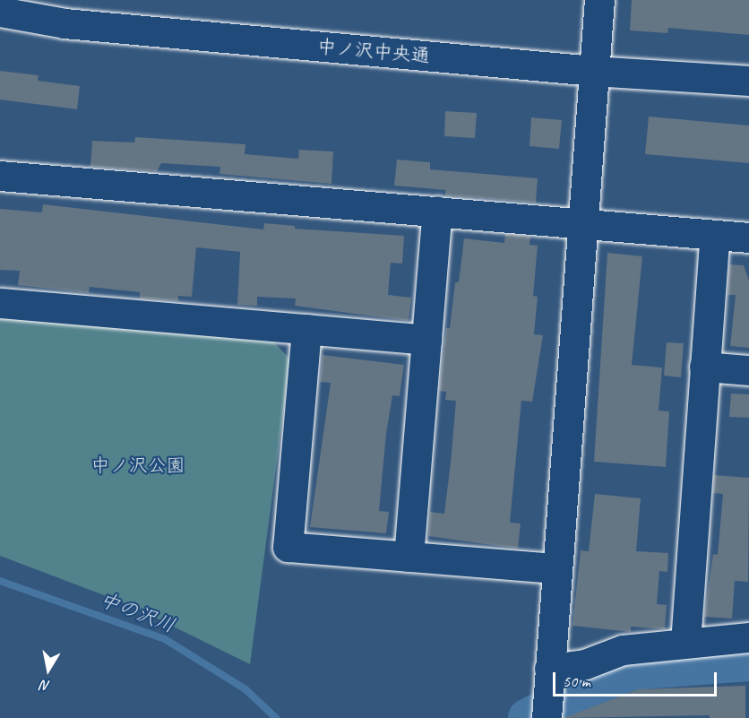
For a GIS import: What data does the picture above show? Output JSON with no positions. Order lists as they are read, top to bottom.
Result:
{
  "streets": {
    "street": ["中ノ沢中央通"]
  },
  "water": ["中の沢川"],
  "parks": ["中ノ沢公園"],
  "scale_bar": "50 m",
  "north": "bottom"
}
